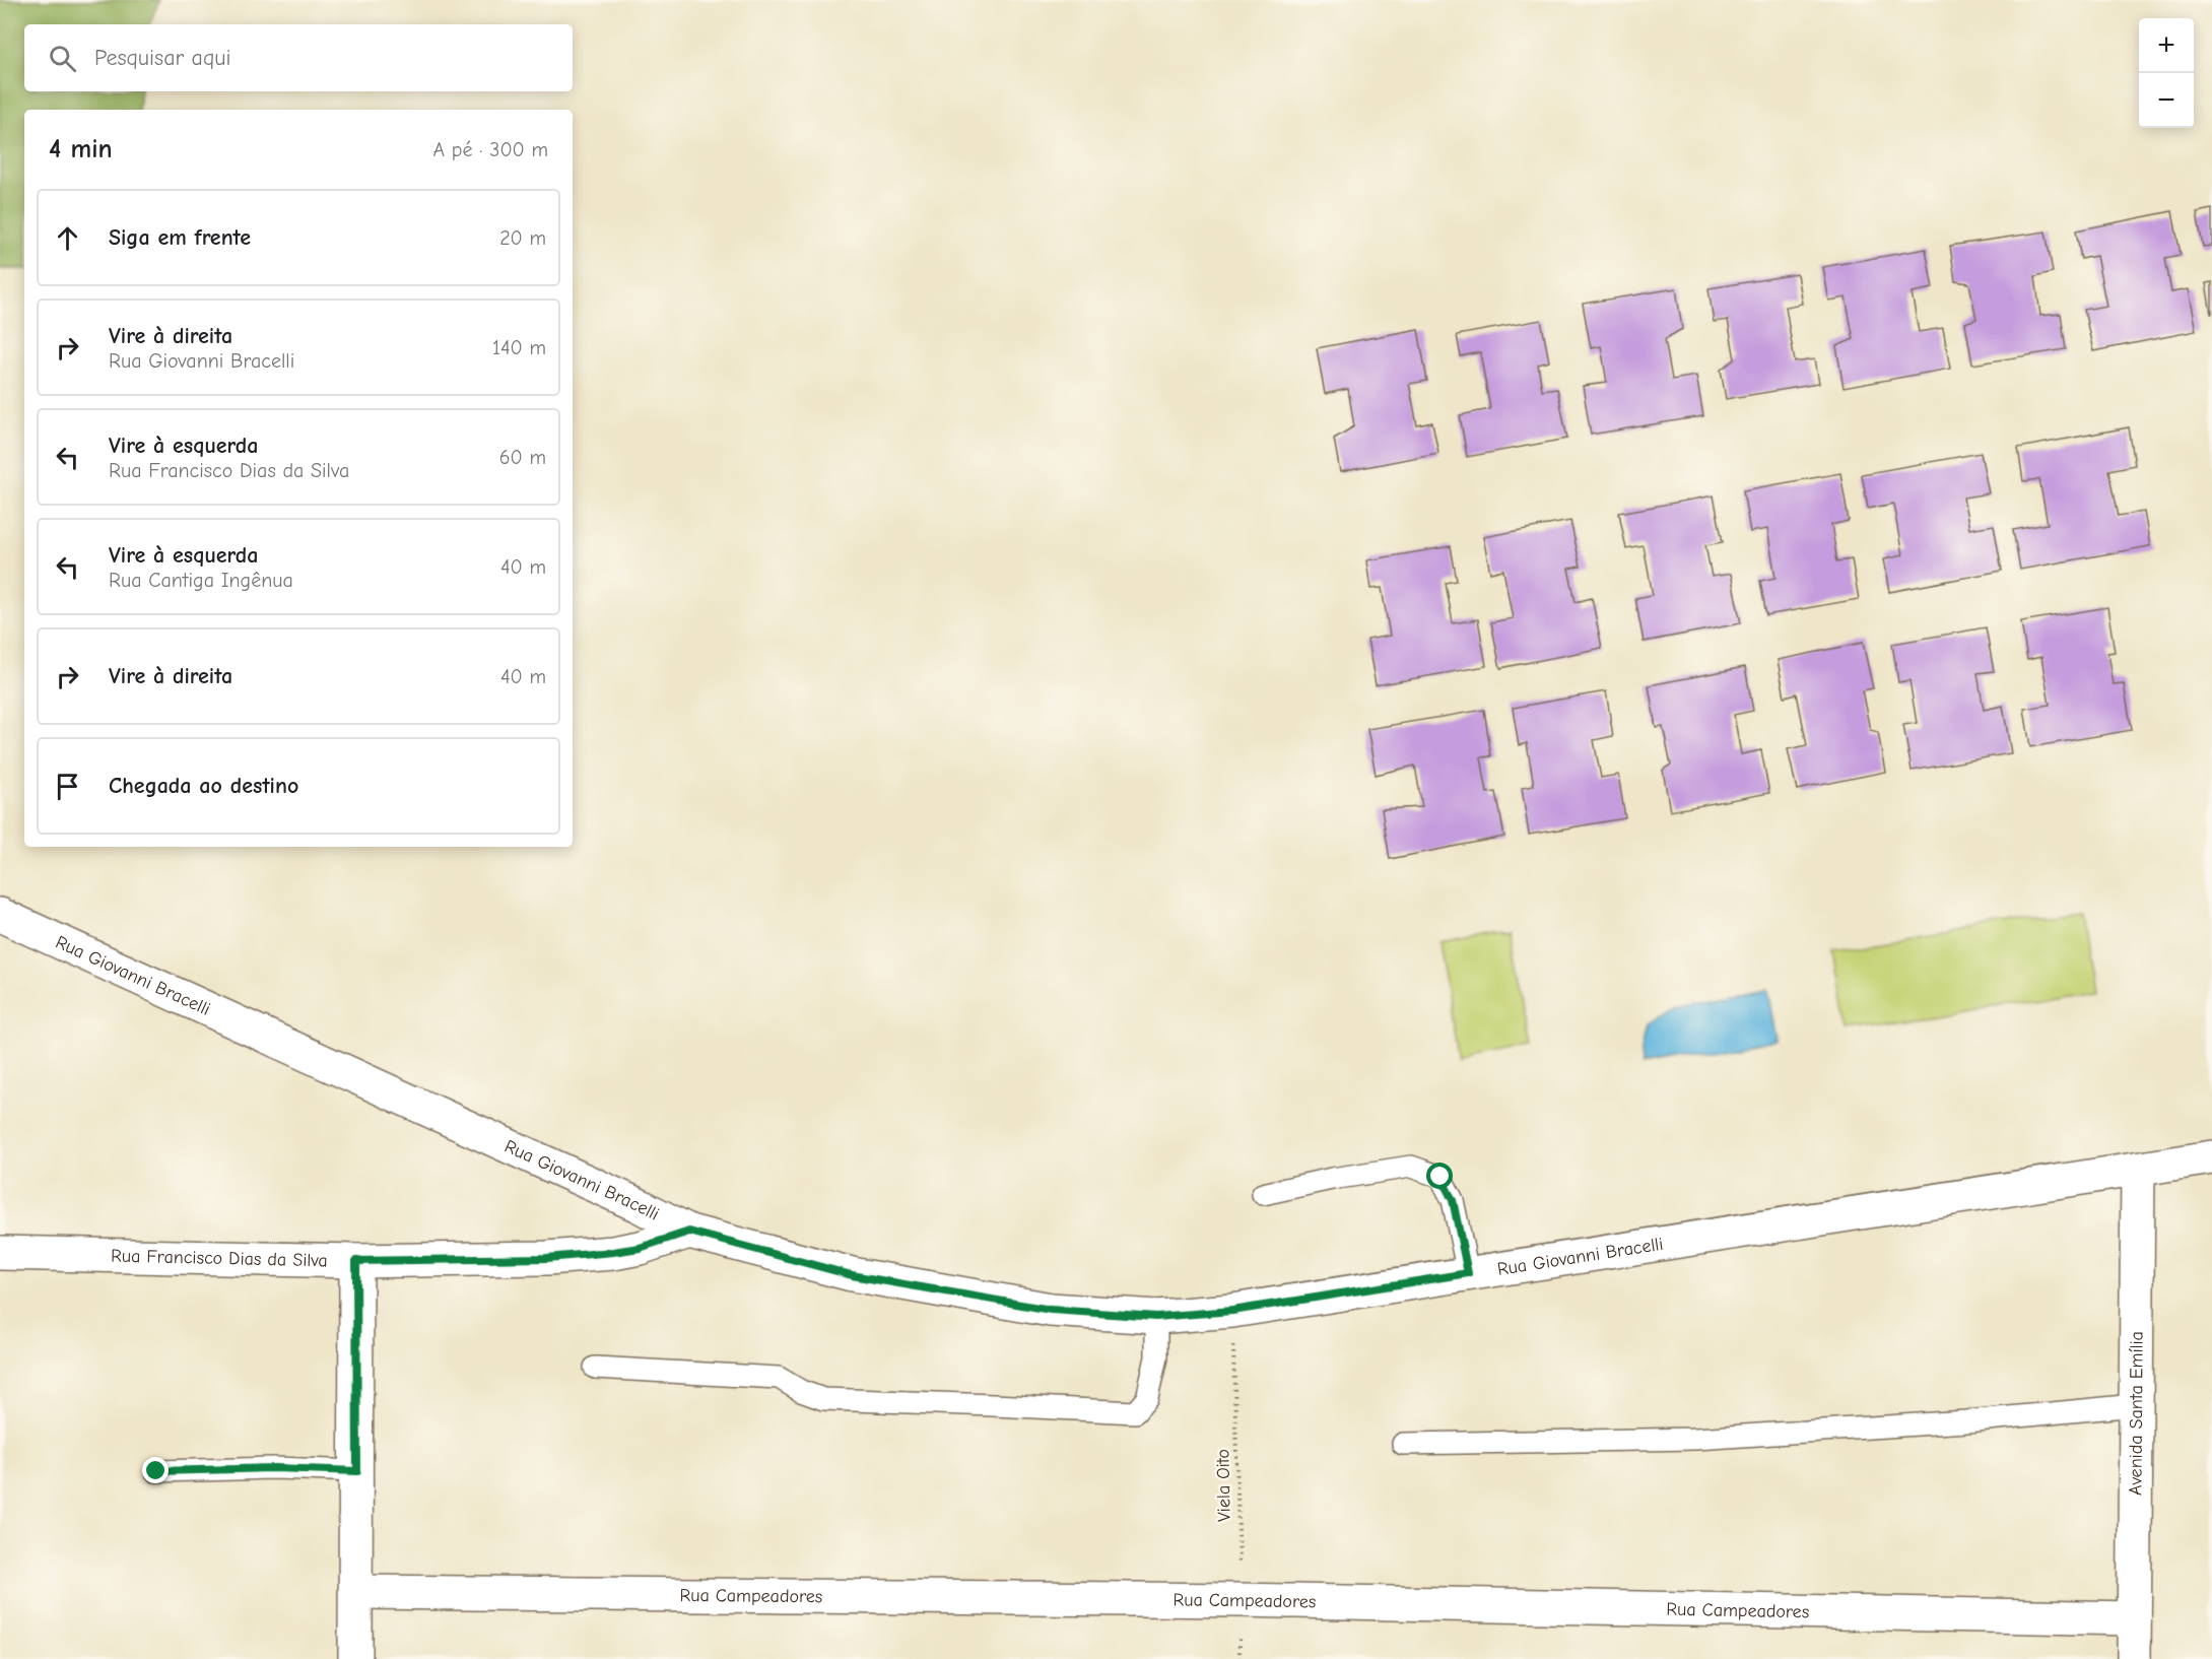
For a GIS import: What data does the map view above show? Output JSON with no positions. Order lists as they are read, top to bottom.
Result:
{
  "streets": {
    "street": [
      "Rua Giovanni Bracelli",
      "Rua Francisco Dias da Silva",
      "Avenida Santa Emília",
      "Rua Campeadores"
    ],
    "path": ["Viela Oito"]
  },
  "crossings": [
    ["Rua Giovanni Bracelli", "Rua Francisco Dias da Silva"],
    ["Rua Giovanni Bracelli", "Avenida Santa Emília"],
    ["Rua Giovanni Bracelli", "Viela Oito"],
    ["Avenida Santa Emília", "Rua Campeadores"],
    ["Viela Oito", "Rua Campeadores"]
  ],
  "page": {
    "map_buttons": ["+", "−"],
    "search": "Pesquisar aqui",
    "heading": ["4 min", "A pé · 300 m"],
    "list": [
      ["Siga em frente", "20 m"],
      ["Vire à direita", "Rua Giovanni Bracelli", "140 m"],
      ["Vire à esquerda", "Rua Francisco Dias da Silva", "60 m"],
      ["Vire à esquerda", "Rua Cantiga Ingênua", "40 m"],
      ["Vire à direita", "40 m"],
      "Chegada ao destino"
    ]
  }
}
